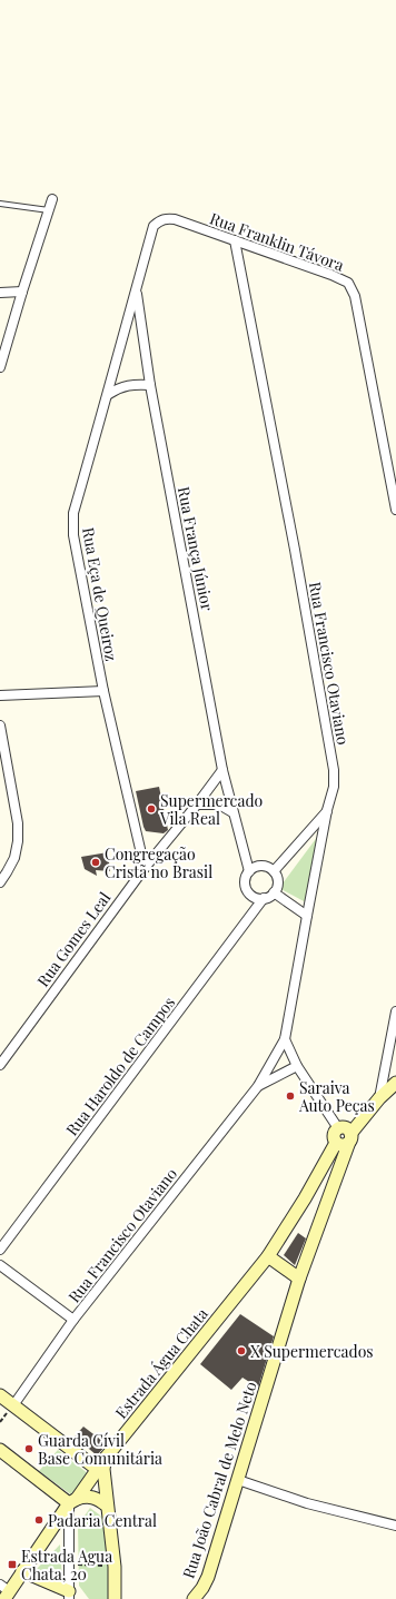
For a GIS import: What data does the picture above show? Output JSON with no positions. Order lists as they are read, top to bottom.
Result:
{
  "streets": {
    "street": [
      "Rua Franklin Távora",
      "Rua França Júnior",
      "Rua Eça de Queiroz",
      "Rua Francisco Otaviano",
      "Rua Gomes Leal",
      "Rua Haroldo de Campos",
      "Estrada Água Chata",
      "Rua João Cabral de Melo Neto"
    ]
  },
  "crossings": [
    ["Rua Franklin Távora", "Rua Eça de Queiroz"],
    ["Rua Franklin Távora", "Rua Francisco Otaviano"],
    ["Rua França Júnior", "Rua Eça de Queiroz"],
    ["Rua França Júnior", "Rua Gomes Leal"],
    ["Rua França Júnior", "Rua Haroldo de Campos"],
    ["Rua Eça de Queiroz", "Rua Gomes Leal"],
    ["Estrada Água Chata", "Rua João Cabral de Melo Neto"]
  ],
  "places": {
    "other": [
      "Supermercado Vila Real",
      "Congregação Cristã no Brasil",
      "Saraiva Auto Peças",
      "X Supermercados",
      "Guarda Cívil Base Comunitária",
      "Padaria Central"
    ],
    "transit": ["Estrada Agua Chata, 20"]
  }
}
